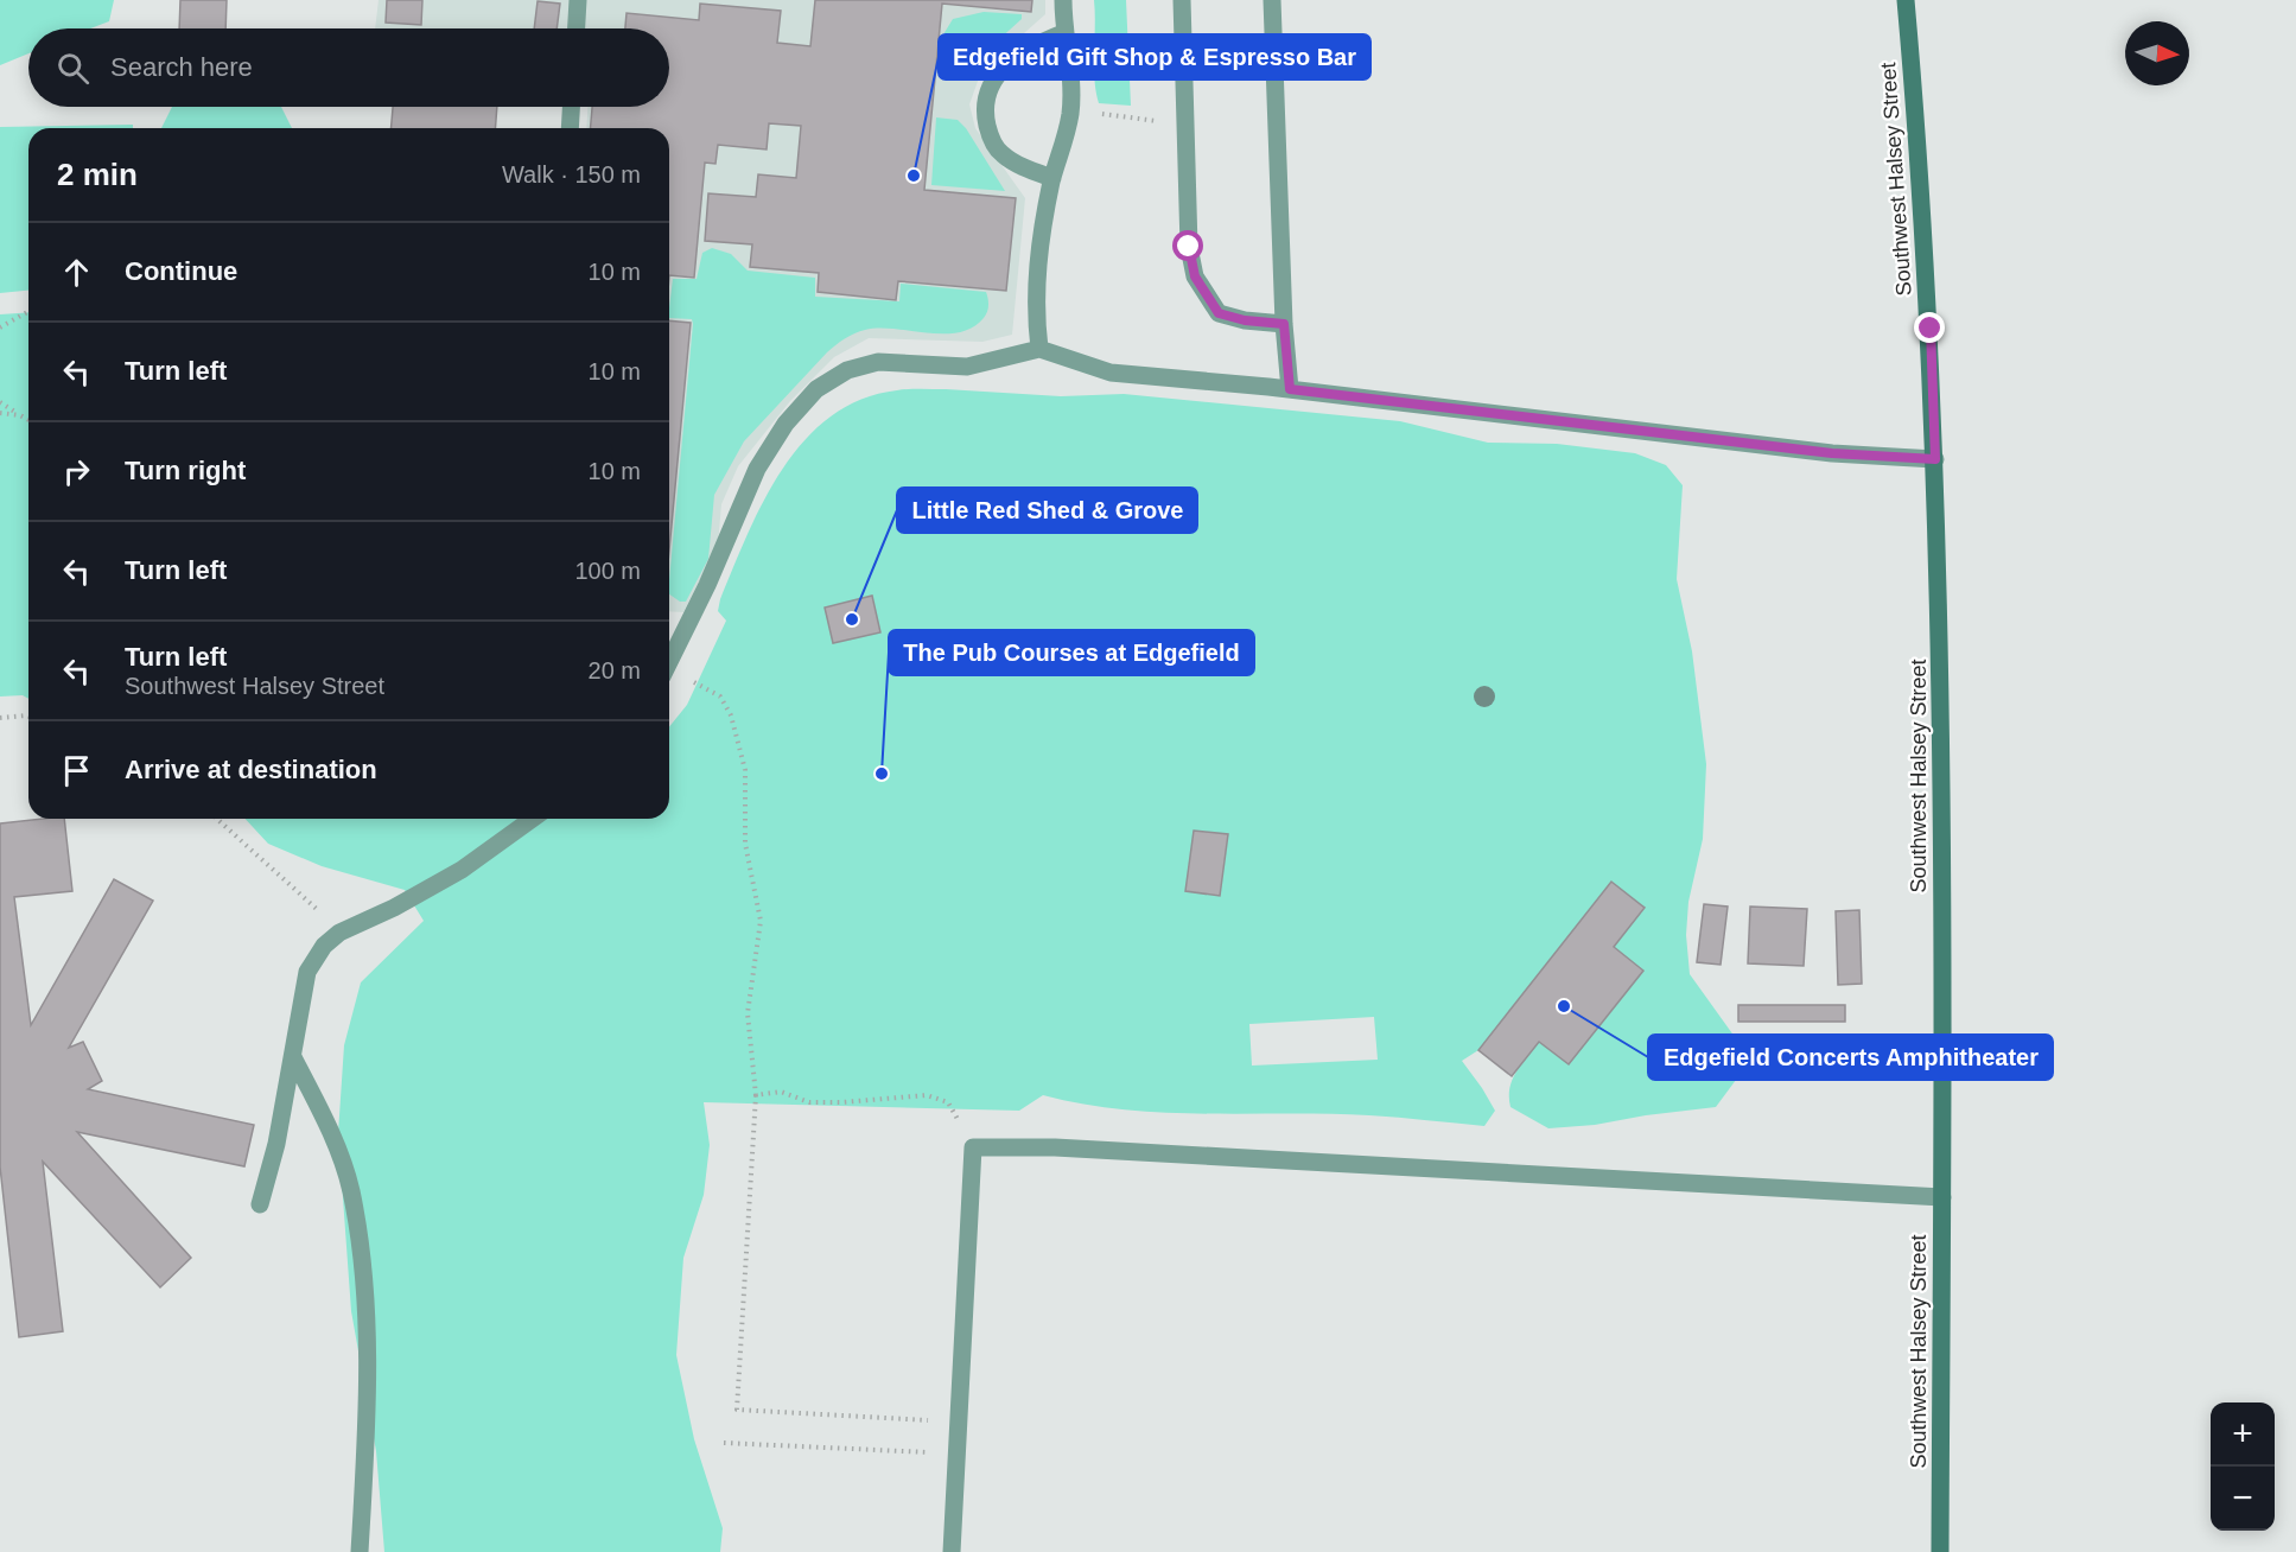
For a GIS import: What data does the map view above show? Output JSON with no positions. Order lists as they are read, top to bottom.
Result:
{
  "streets": {
    "street": ["Southwest Halsey Street"]
  },
  "places": [
    "Edgefield Gift Shop & Espresso Bar",
    "Little Red Shed & Grove",
    "The Pub Courses at Edgefield",
    "Edgefield Concerts Amphitheater"
  ],
  "north": "right",
  "page": {
    "search": "Search here",
    "heading": ["2 min", "Walk · 150 m"],
    "list": [
      ["Continue", "10 m"],
      ["Turn left", "10 m"],
      ["Turn right", "10 m"],
      ["Turn left", "100 m"],
      ["Turn left", "Southwest Halsey Street", "20 m"],
      "Arrive at destination"
    ],
    "map_buttons": ["+", "−"]
  }
}
